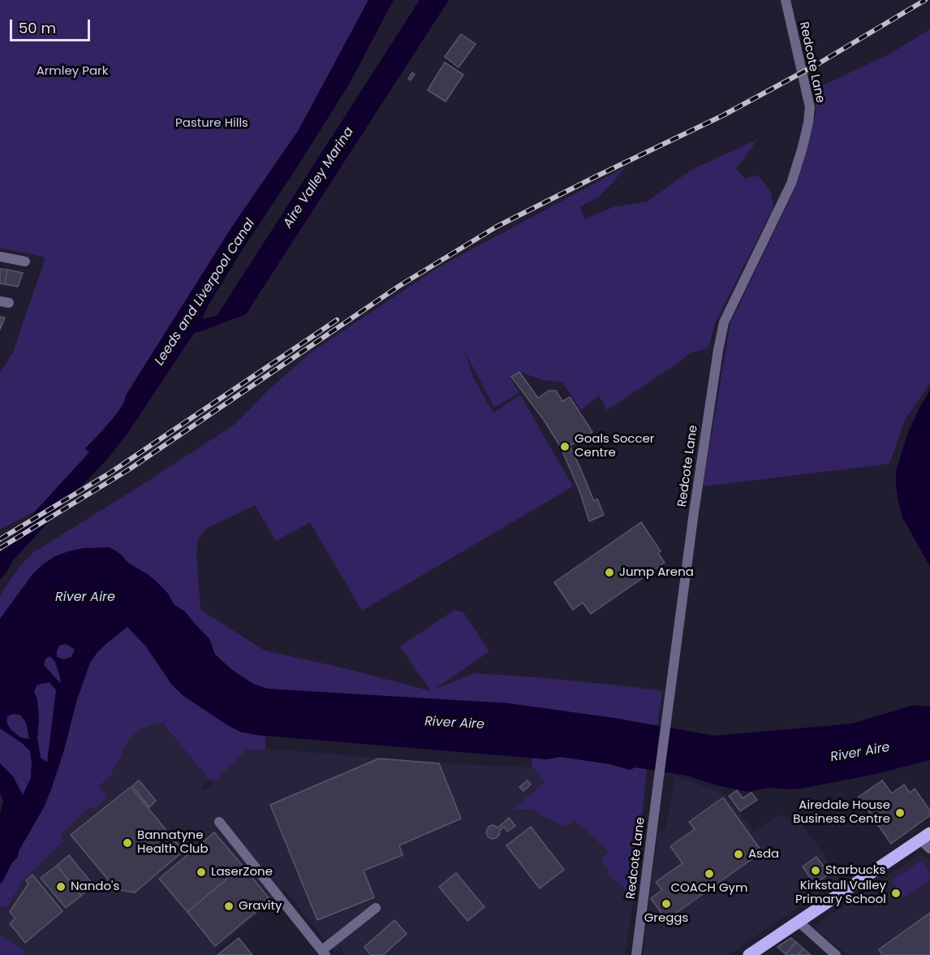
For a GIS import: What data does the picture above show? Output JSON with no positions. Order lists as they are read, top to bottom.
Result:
{
  "streets": {
    "street": ["Redcote Lane"]
  },
  "water": ["Aire Valley Marina", "Leeds and Liverpool Canal", "River Aire"],
  "parks": ["Armley Park", "Pasture Hills"],
  "places": [
    "Goals Soccer Centre",
    "Jump Arena",
    "Airedale House Business Centre",
    "Bannatyne Health Club",
    "Asda",
    "Starbucks",
    "LaserZone",
    "COACH Gym",
    "Nando's",
    "Kirkstall Valley Primary School",
    "Greggs",
    "Gravity"
  ],
  "scale_bar": "50 m"
}
